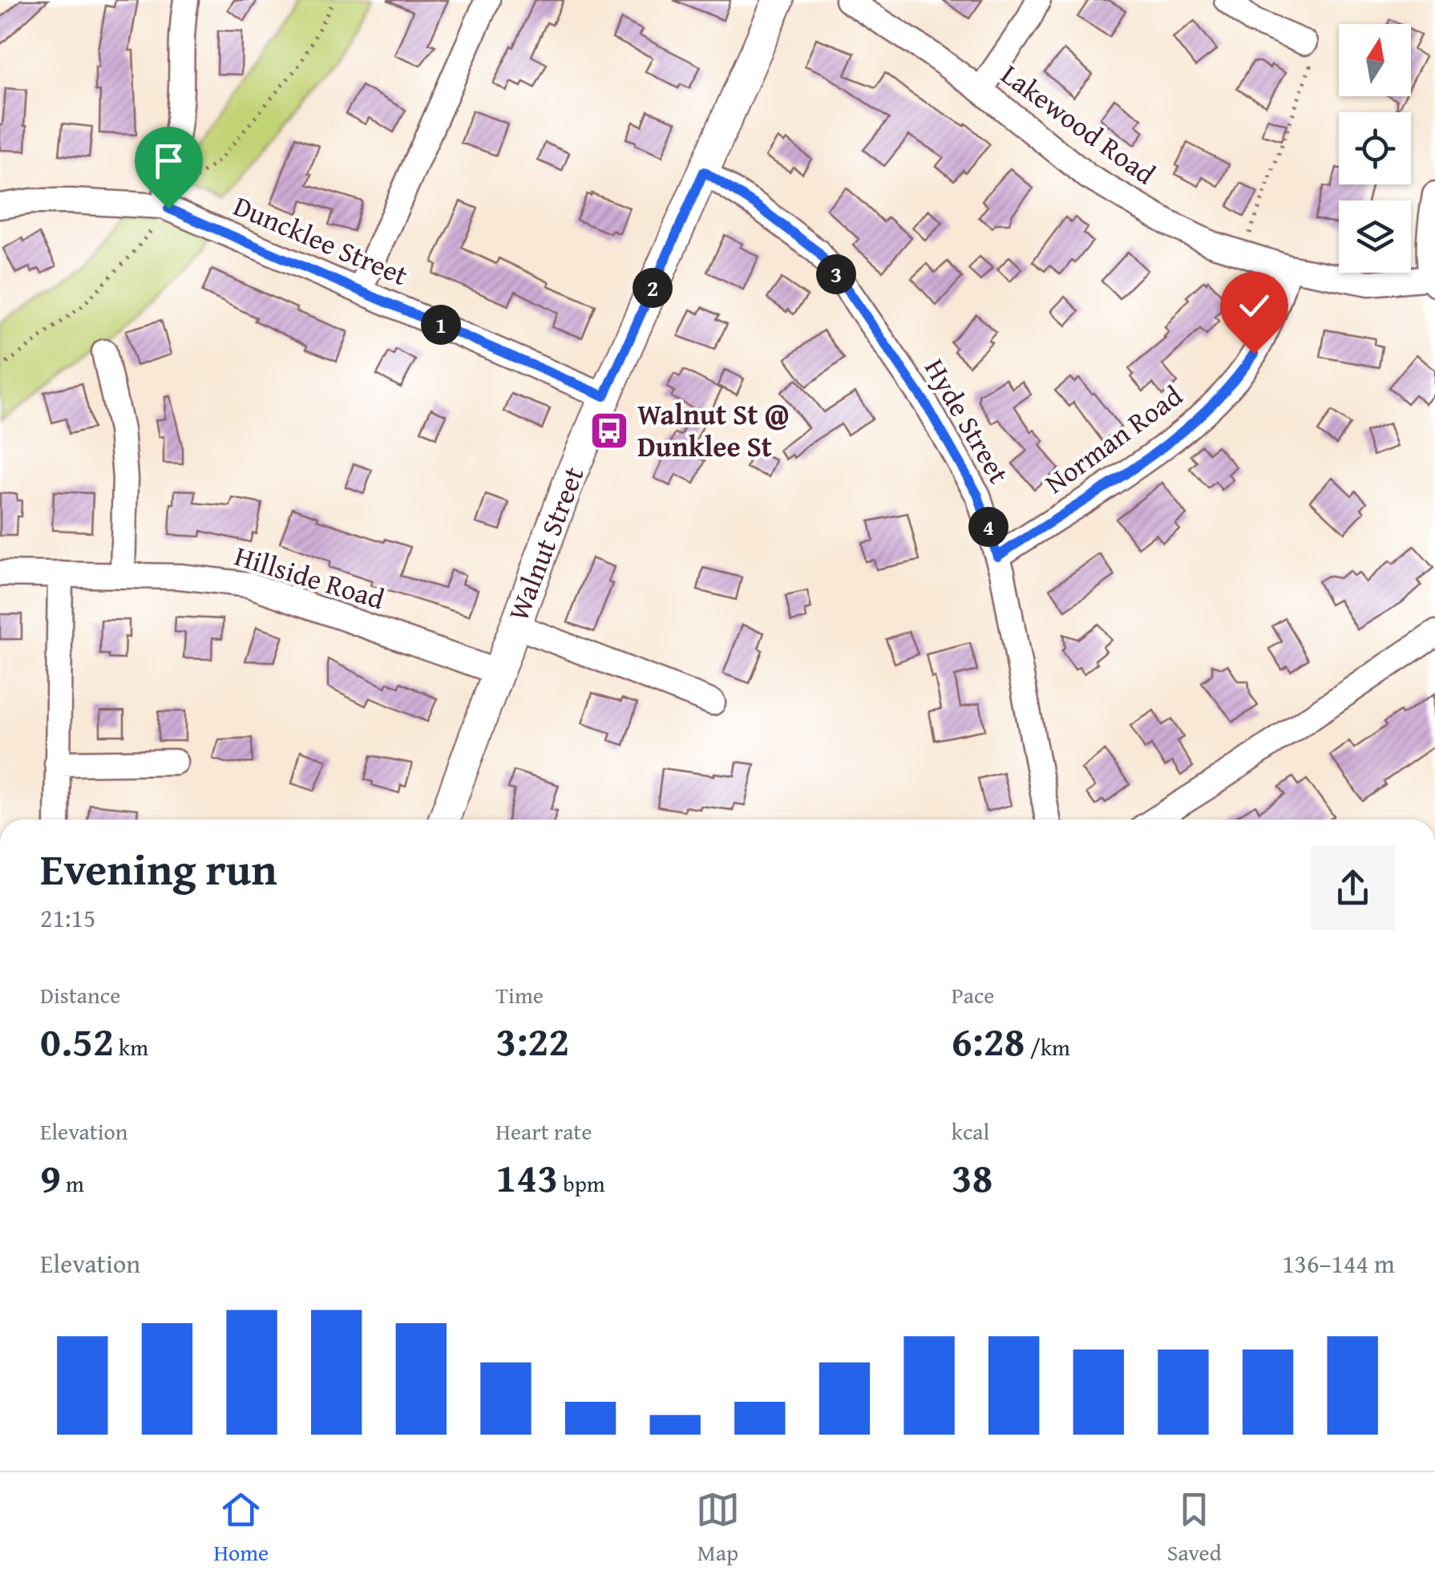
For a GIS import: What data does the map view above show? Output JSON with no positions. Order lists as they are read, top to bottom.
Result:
{
  "streets": {
    "main road": ["Walnut Street"],
    "street": [
      "Lakewood Road",
      "Duncklee Street",
      "Hyde Street",
      "Norman Road",
      "Hillside Road"
    ]
  },
  "crossings": [
    ["Lakewood Road", "Norman Road"],
    ["Duncklee Street", "Walnut Street"],
    ["Hyde Street", "Norman Road"],
    ["Hyde Street", "Walnut Street"],
    ["Walnut Street", "Hillside Road"]
  ],
  "places": {
    "bus stop": ["Walnut St @ Dunklee St"]
  },
  "north": "top",
  "page": {
    "pins": [
      "3",
      "2",
      "1",
      "4"
    ],
    "heading": ["Evening run", "21:15"],
    "stats": [
      ["Distance", "0.52 km"],
      ["Time", "3:22"],
      ["Pace", "6:28 /km"],
      ["Elevation", "9 m"],
      ["Heart rate", "143 bpm"],
      ["kcal", "38"]
    ],
    "chart": ["Elevation", "136–144 m"],
    "tabs": ["Home", "Map", "Saved"]
  }
}
